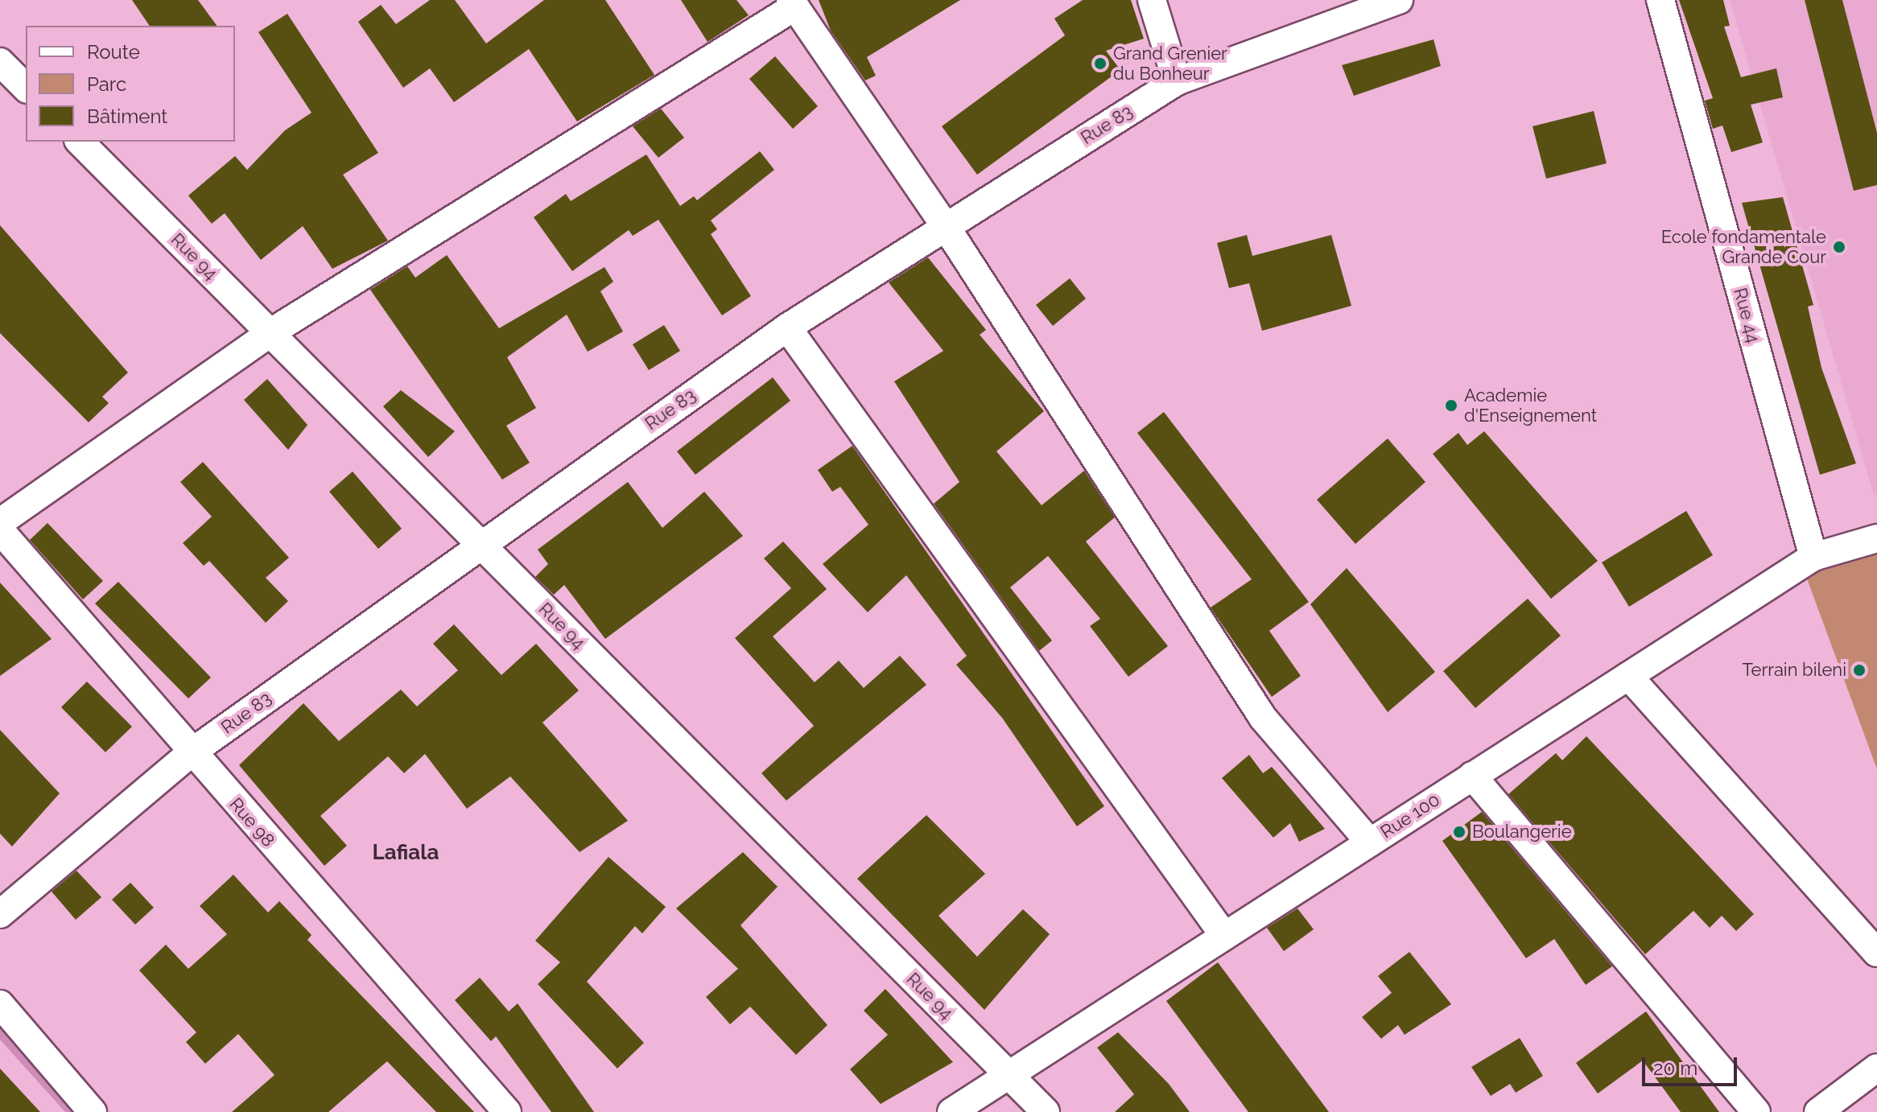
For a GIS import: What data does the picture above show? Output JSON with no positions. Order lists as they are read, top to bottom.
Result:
{
  "streets": {
    "street": [
      "Rue 83",
      "Rue 94",
      "Rue 44",
      "Rue 100",
      "Rue 98"
    ]
  },
  "crossings": [
    ["Rue 83", "Rue 94"],
    ["Rue 83", "Rue 98"],
    ["Rue 94", "Rue 100"],
    ["Rue 44", "Rue 100"]
  ],
  "districts": ["Lafiala"],
  "places": [
    "Grand Grenier du Bonheur",
    "Ecole fondamentale Grande Cour",
    "Academie d'Enseignement",
    "Terrain bileni",
    "Boulangerie"
  ],
  "legend": ["Route", "Parc", "Bâtiment"],
  "scale_bar": "20 m"
}
